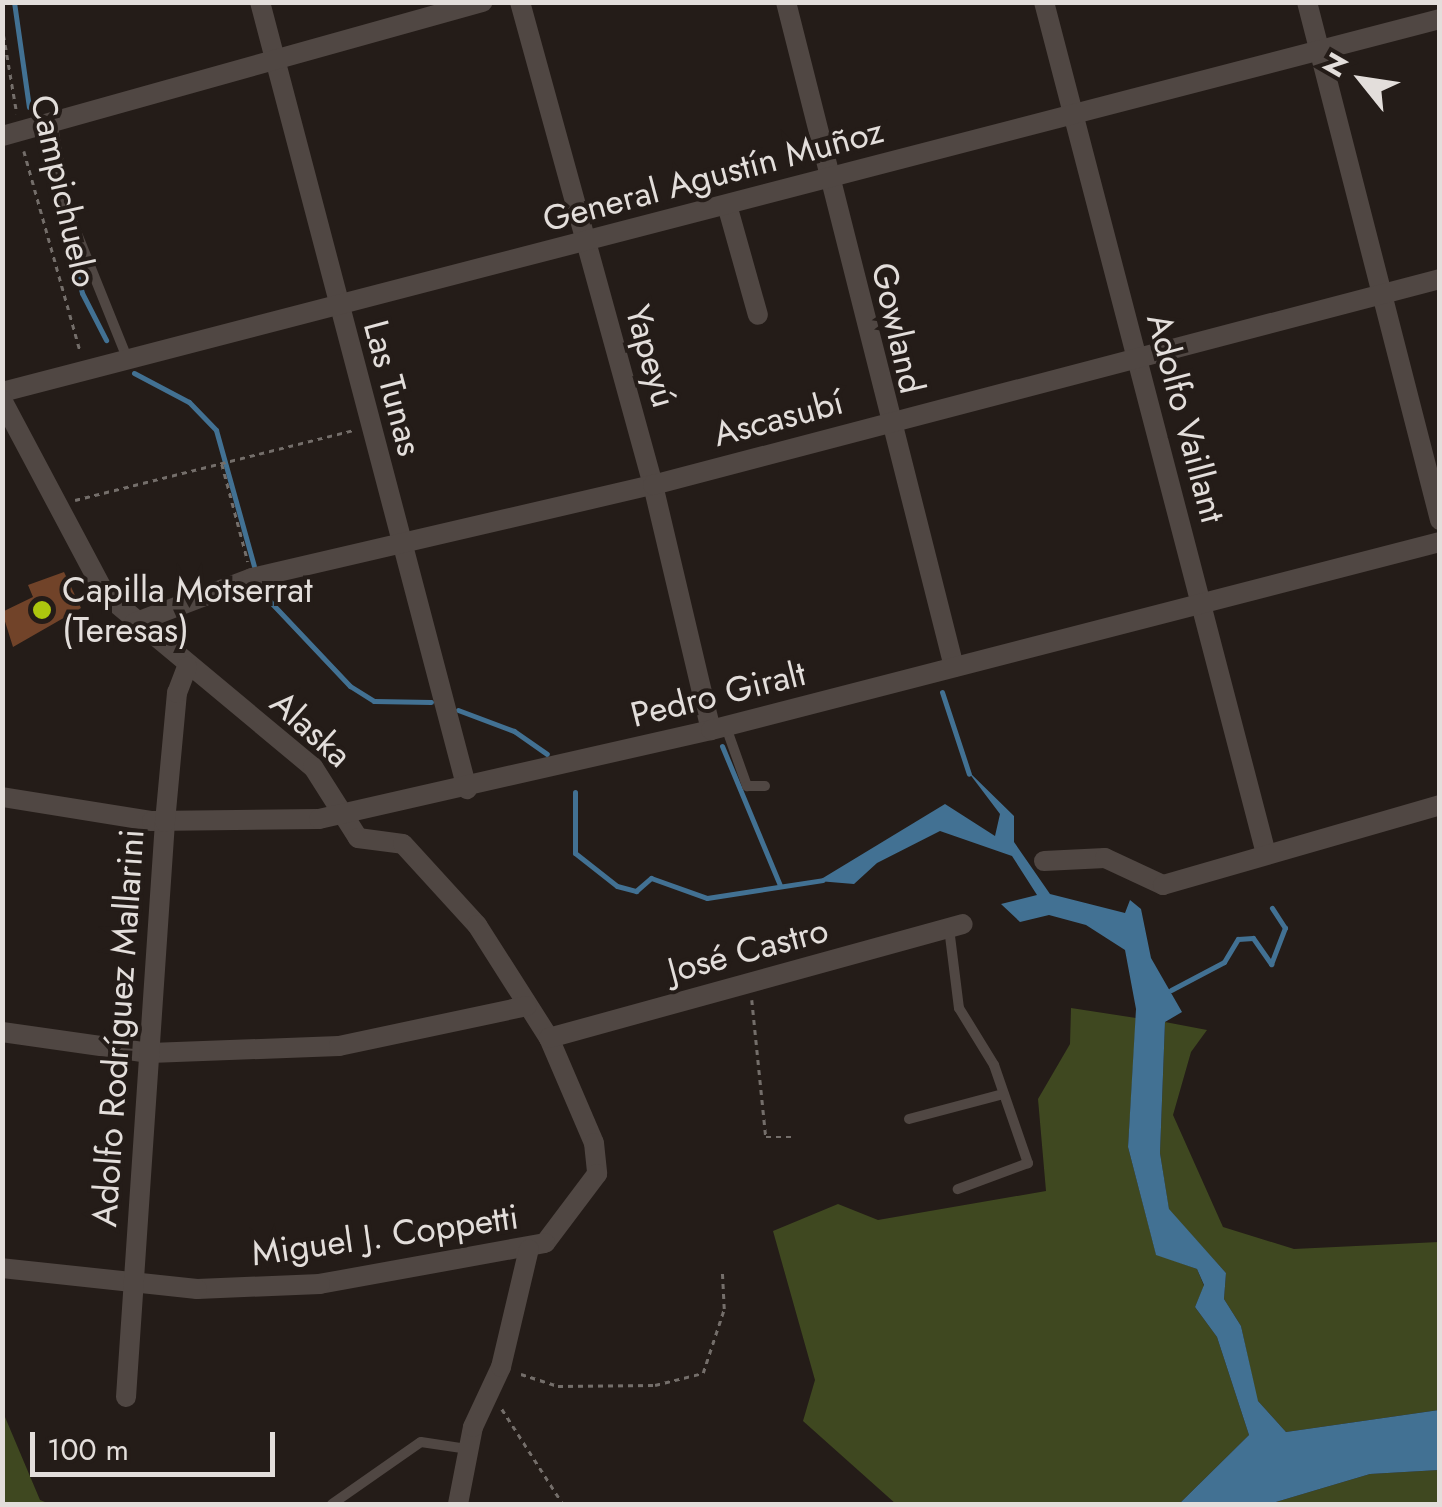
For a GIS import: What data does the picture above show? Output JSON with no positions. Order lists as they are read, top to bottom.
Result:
{
  "streets": {
    "street": [
      "General Agustín Muñoz",
      "Gowland",
      "Yapeyú",
      "Las Tunas",
      "Ascasubí",
      "Adolfo Vaillant",
      "Pedro Giralt",
      "Alaska",
      "José Castro",
      "Adolfo Rodríguez Mallarini",
      "Miguel J. Coppetti"
    ],
    "path": ["Campichuelo"]
  },
  "crossings": [
    ["General Agustín Muñoz", "Campichuelo"],
    ["General Agustín Muñoz", "Gowland"],
    ["General Agustín Muñoz", "Yapeyú"],
    ["General Agustín Muñoz", "Las Tunas"],
    ["General Agustín Muñoz", "Adolfo Vaillant"],
    ["Gowland", "Ascasubí"],
    ["Gowland", "Pedro Giralt"],
    ["Yapeyú", "Ascasubí"],
    ["Yapeyú", "Pedro Giralt"],
    ["Las Tunas", "Ascasubí"],
    ["Las Tunas", "Pedro Giralt"],
    ["Ascasubí", "Adolfo Vaillant"],
    ["Ascasubí", "Alaska"],
    ["Adolfo Vaillant", "Pedro Giralt"],
    ["Pedro Giralt", "Alaska"],
    ["Pedro Giralt", "Adolfo Rodríguez Mallarini"],
    ["Alaska", "José Castro"],
    ["Alaska", "Adolfo Rodríguez Mallarini"],
    ["Alaska", "Miguel J. Coppetti"],
    ["Adolfo Rodríguez Mallarini", "Miguel J. Coppetti"]
  ],
  "places": ["Capilla Motserrat (Teresas)"],
  "scale_bar": "100 m",
  "north": "top left"
}
